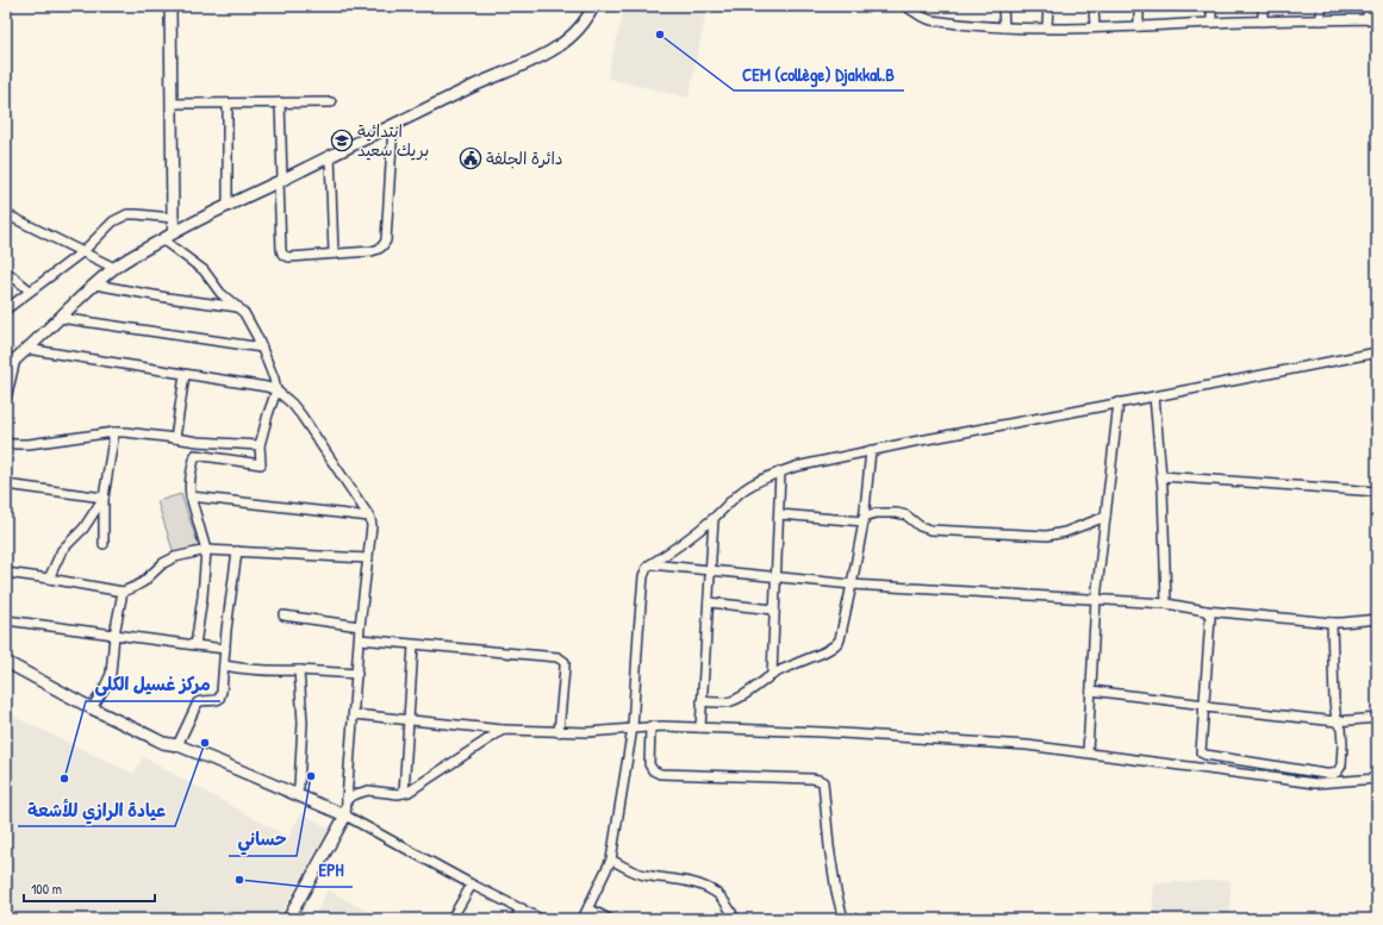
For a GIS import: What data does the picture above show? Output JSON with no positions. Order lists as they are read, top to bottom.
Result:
{
  "places": {
    "other": [
      "CEM (collège) Djakkal.B",
      "عيادة الرازي للأشعة",
      "حساني",
      "مركز غسيل الكلى",
      "EPH"
    ],
    "school or university": ["ابتدائية بريك سعيد"],
    "public building": ["دائرة الجلفة"]
  },
  "scale_bar": "100 m"
}
